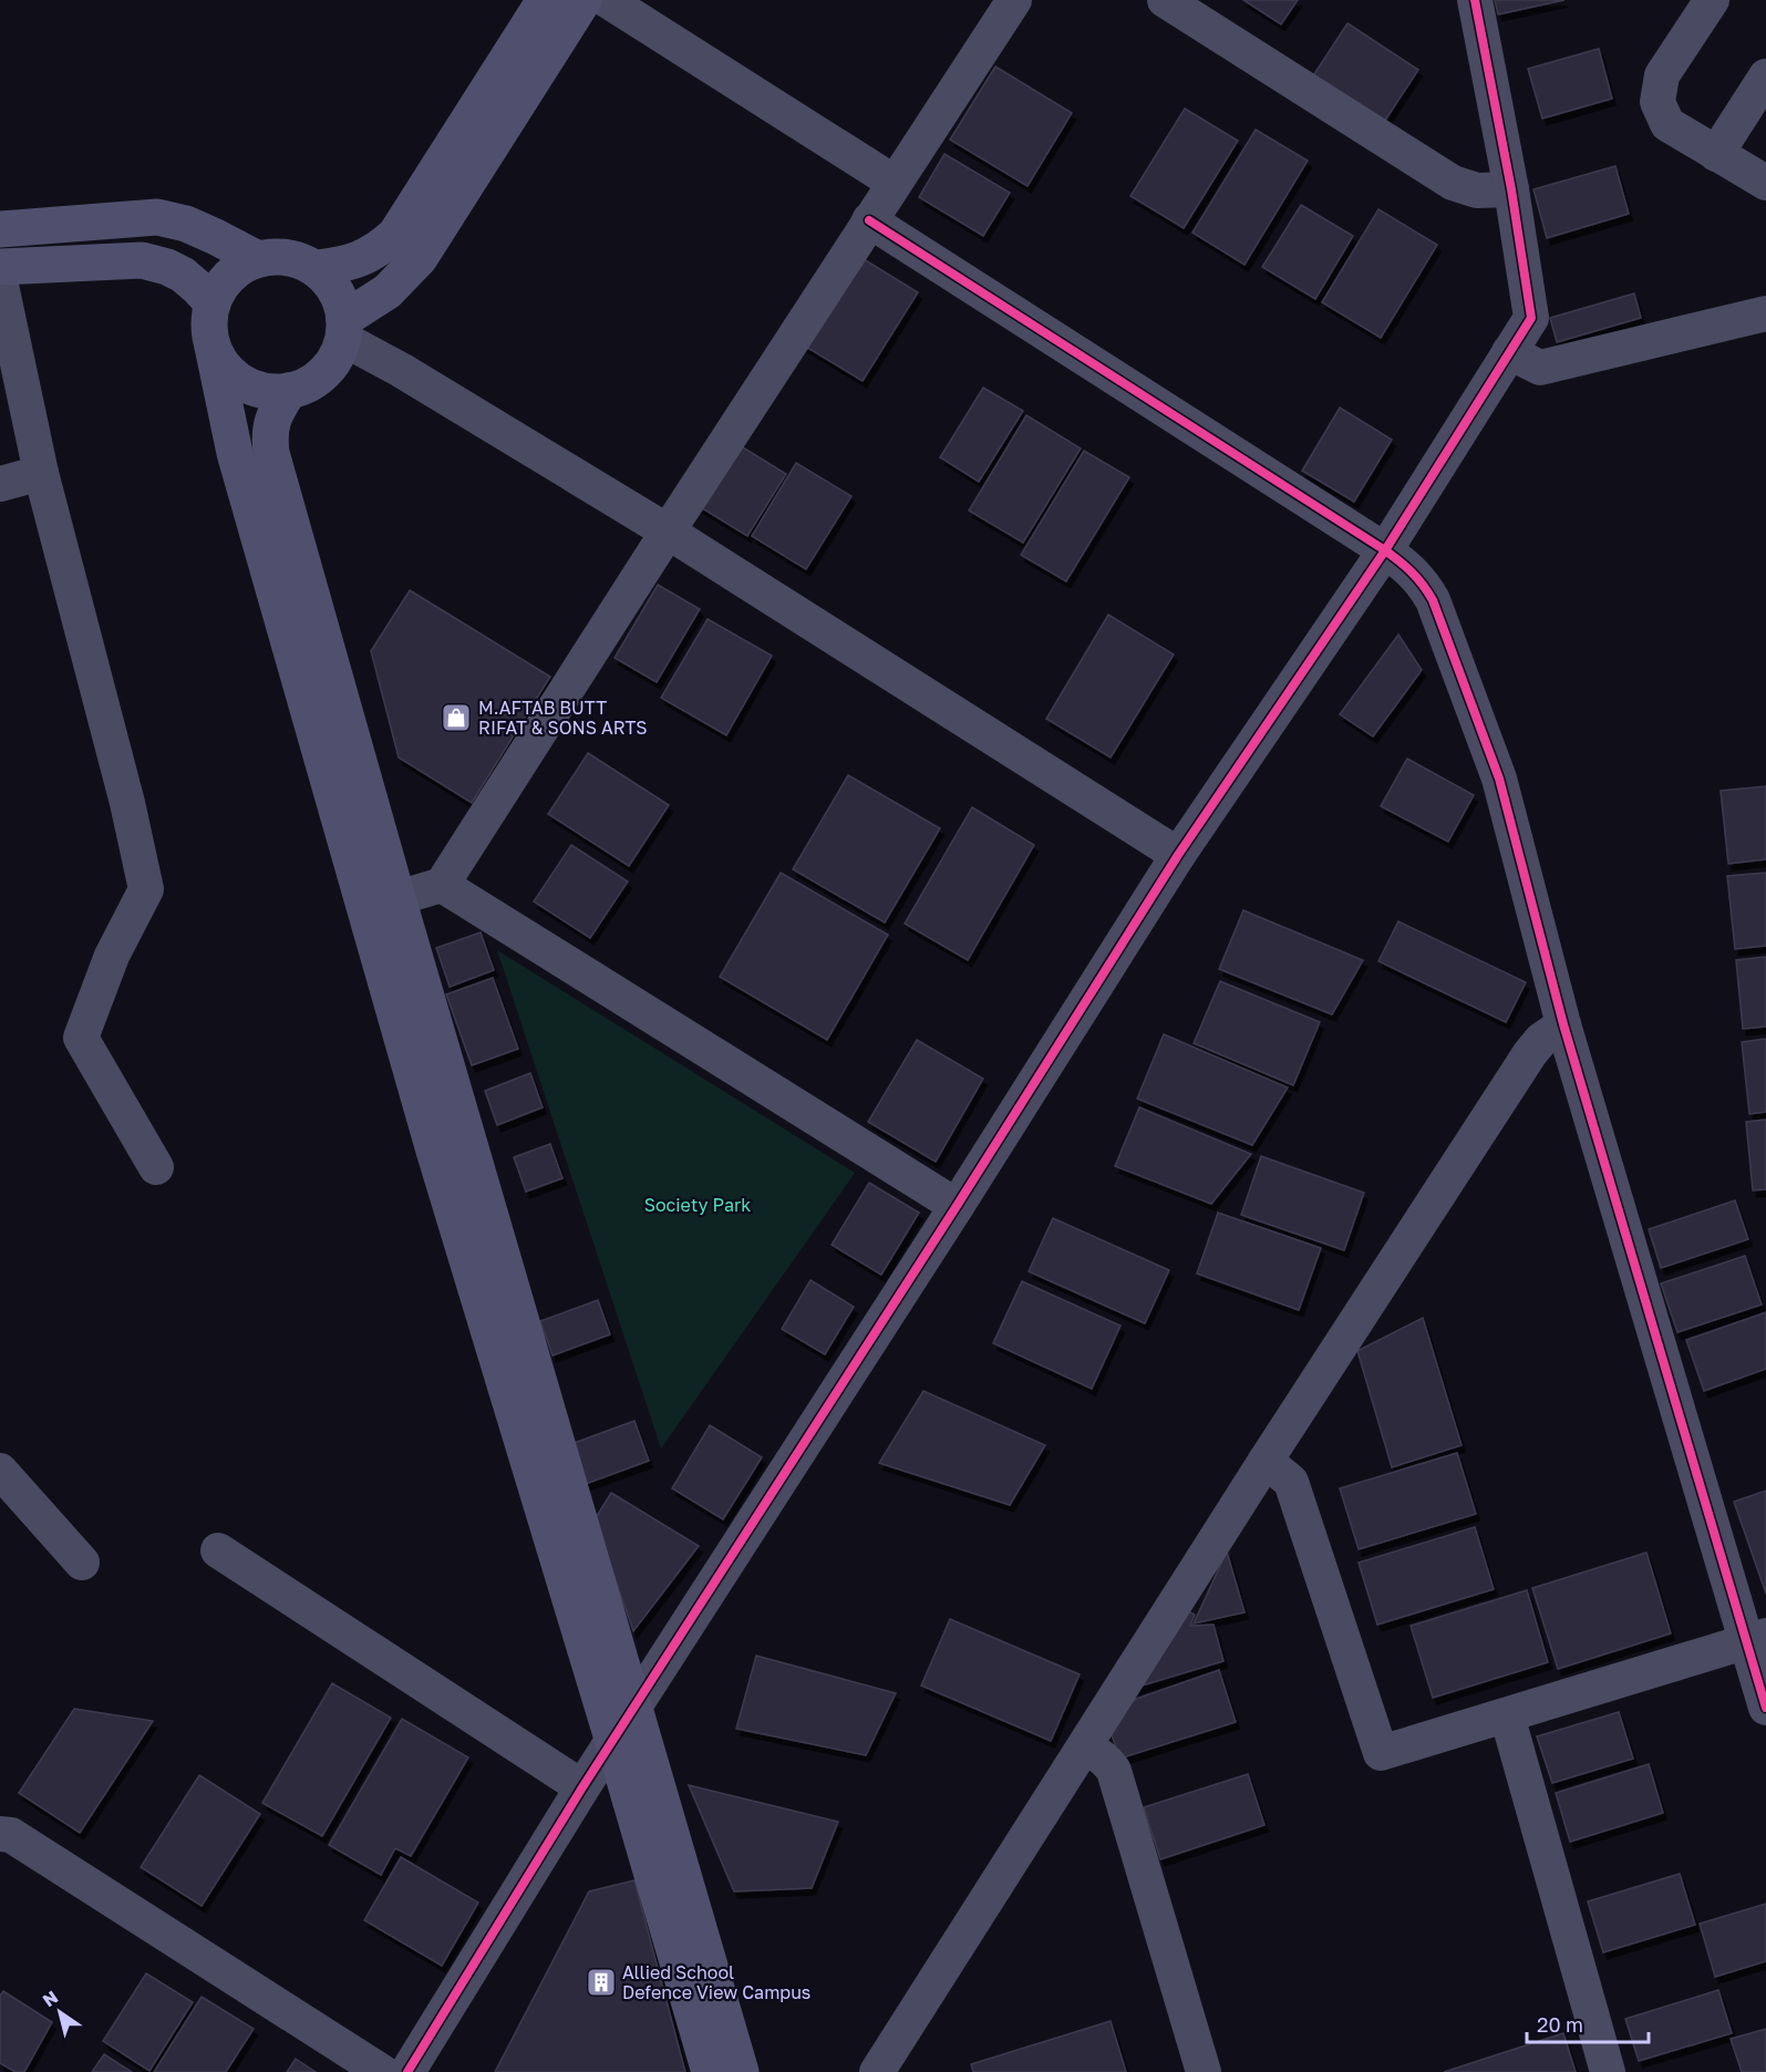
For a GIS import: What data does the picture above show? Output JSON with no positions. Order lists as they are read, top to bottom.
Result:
{
  "parks": ["Society Park"],
  "places": {
    "shop": ["M.AFTAB BUTT RIFAT & SONS ARTS"],
    "building": ["Allied School Defence View Campus"]
  },
  "scale_bar": "20 m",
  "north": "top left"
}
